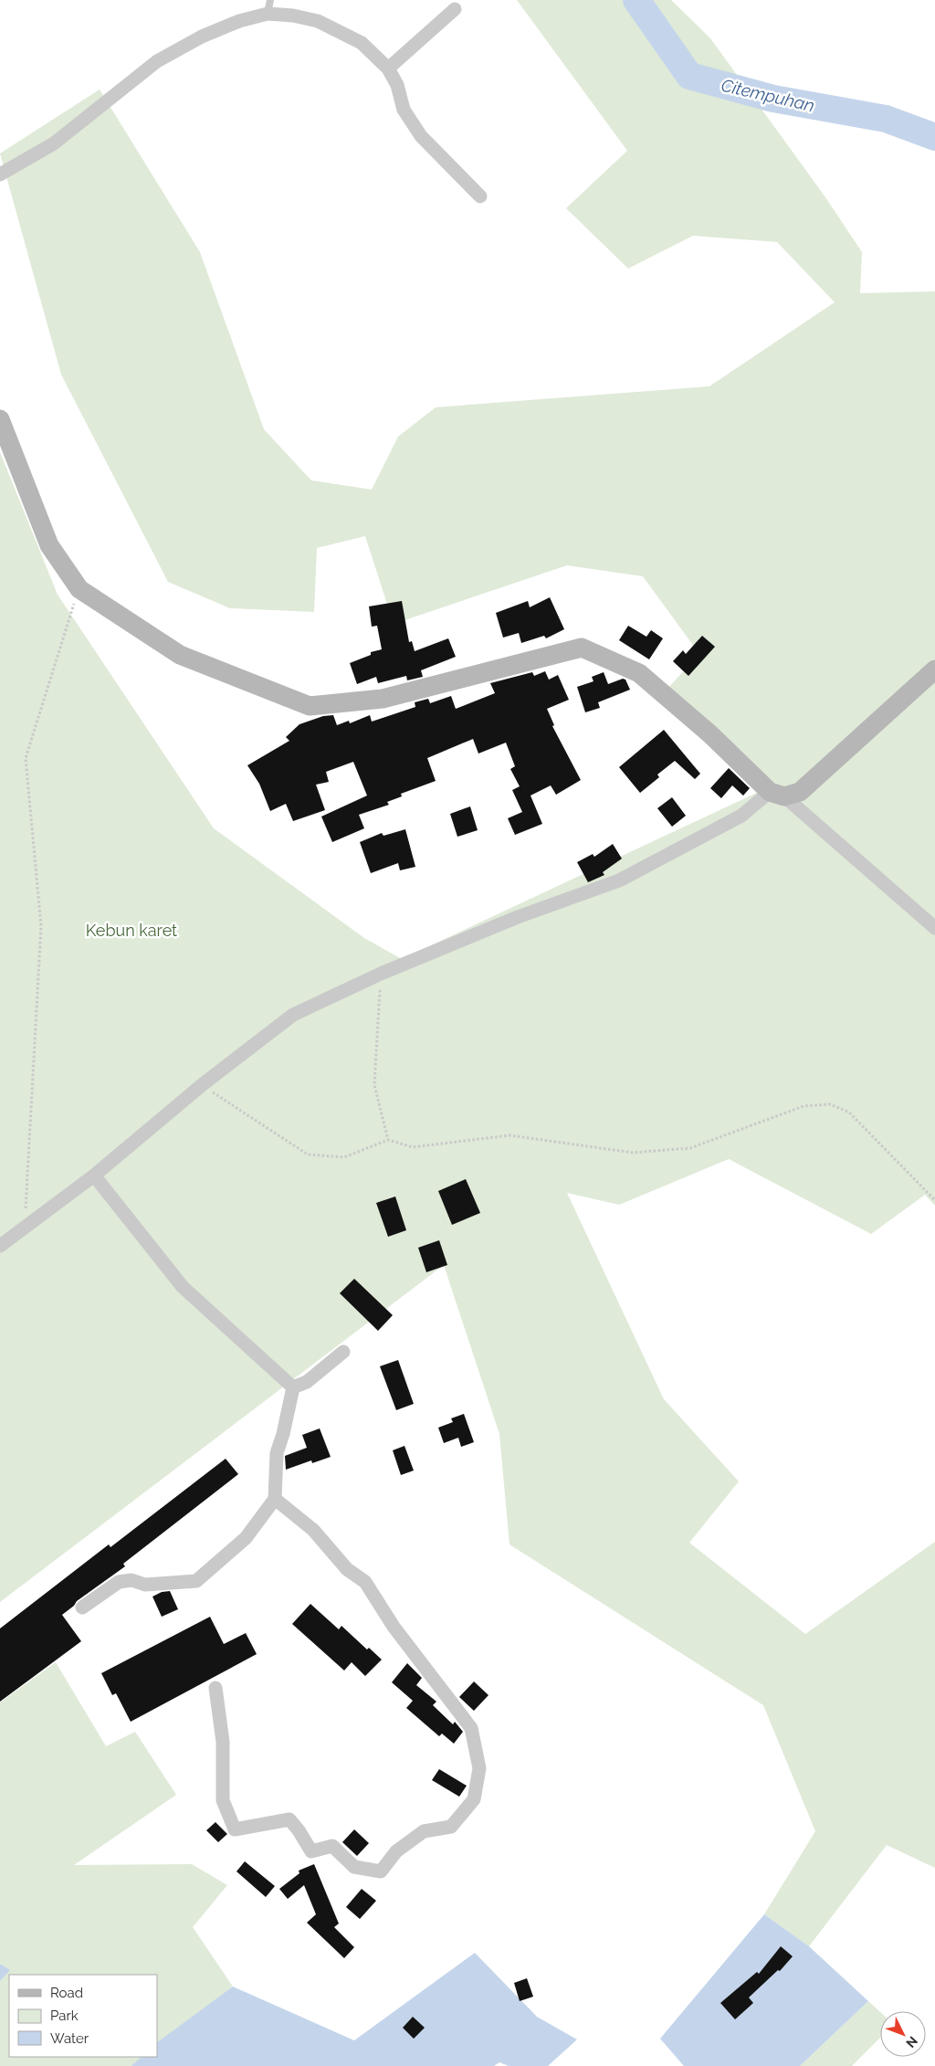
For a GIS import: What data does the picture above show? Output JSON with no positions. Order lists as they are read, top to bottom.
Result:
{
  "water": ["Citempuhan"],
  "parks": ["Kebun karet"],
  "legend": ["Road", "Park", "Water"],
  "north": "bottom right"
}
